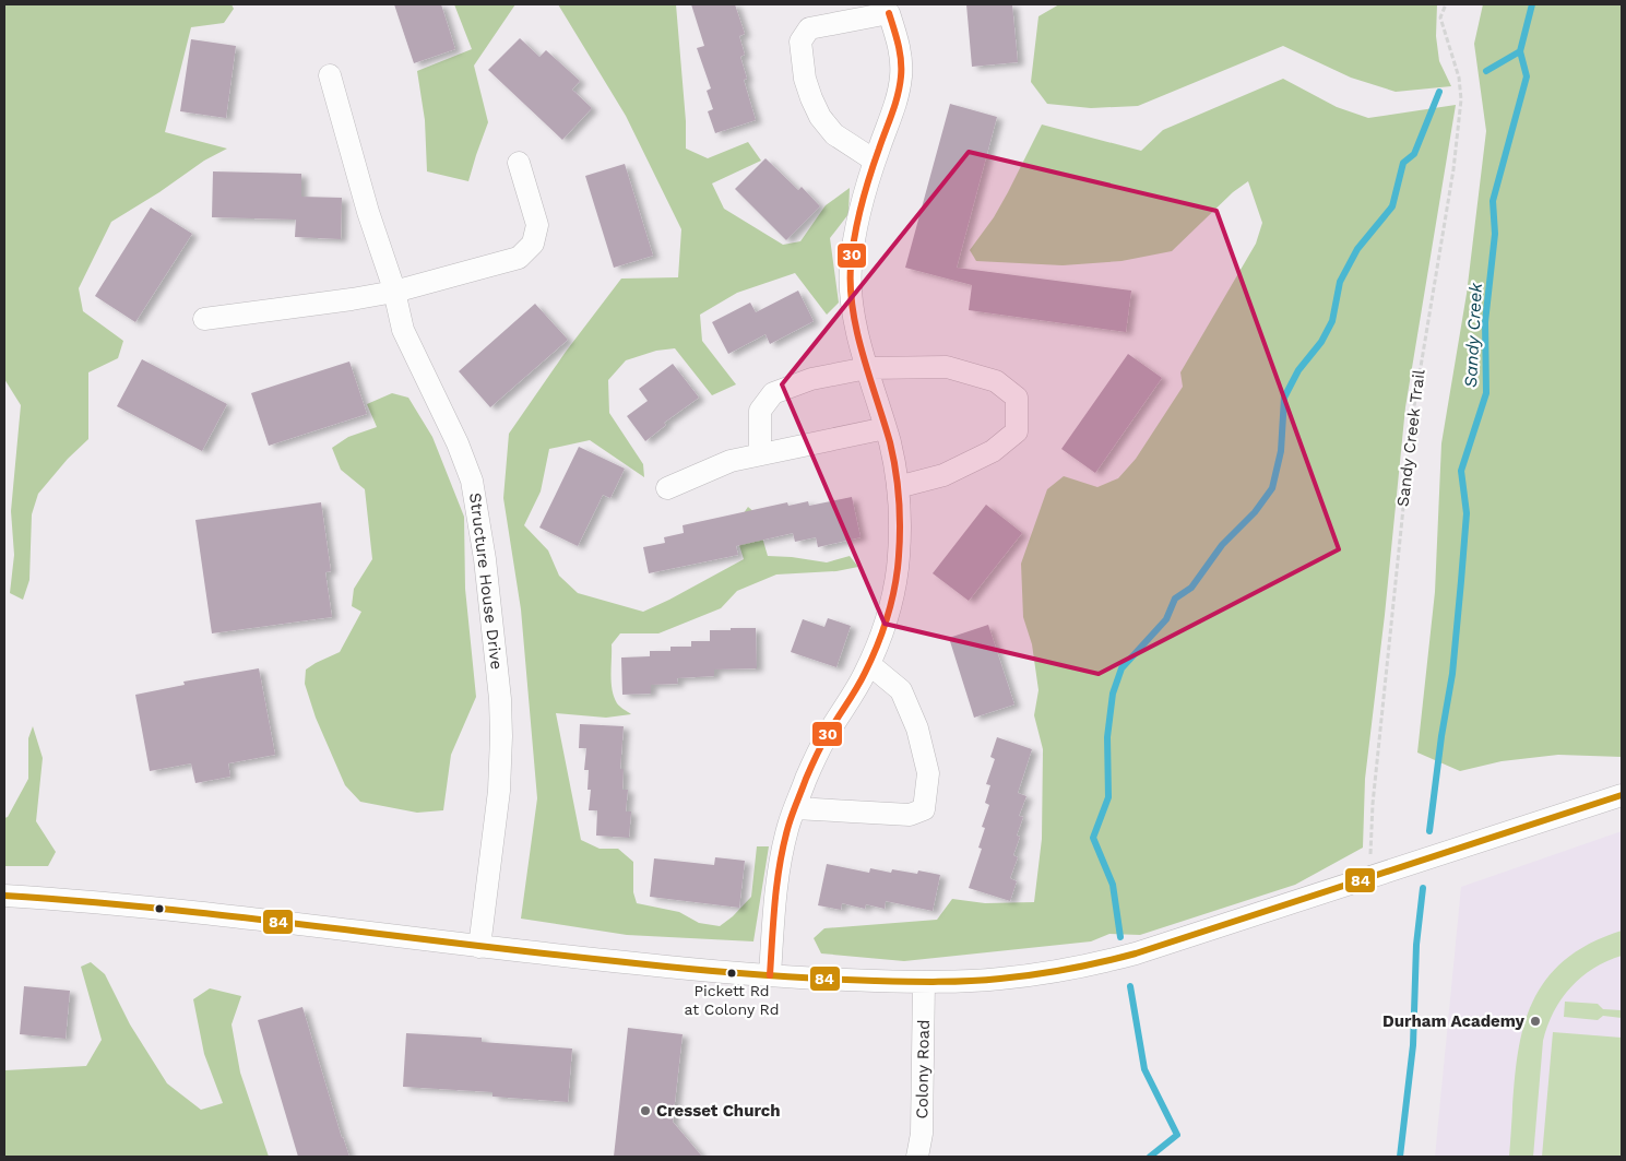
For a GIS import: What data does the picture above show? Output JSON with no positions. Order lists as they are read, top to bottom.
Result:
{
  "streets": {
    "street": ["Structure House Drive", "Colony Road"],
    "path": ["Sandy Creek Trail"]
  },
  "water": ["Sandy Creek"],
  "places": ["Pickett Rd at Colony Rd", "Durham Academy", "Cresset Church"],
  "lines": ["transit line 30", "transit line 84"]
}
